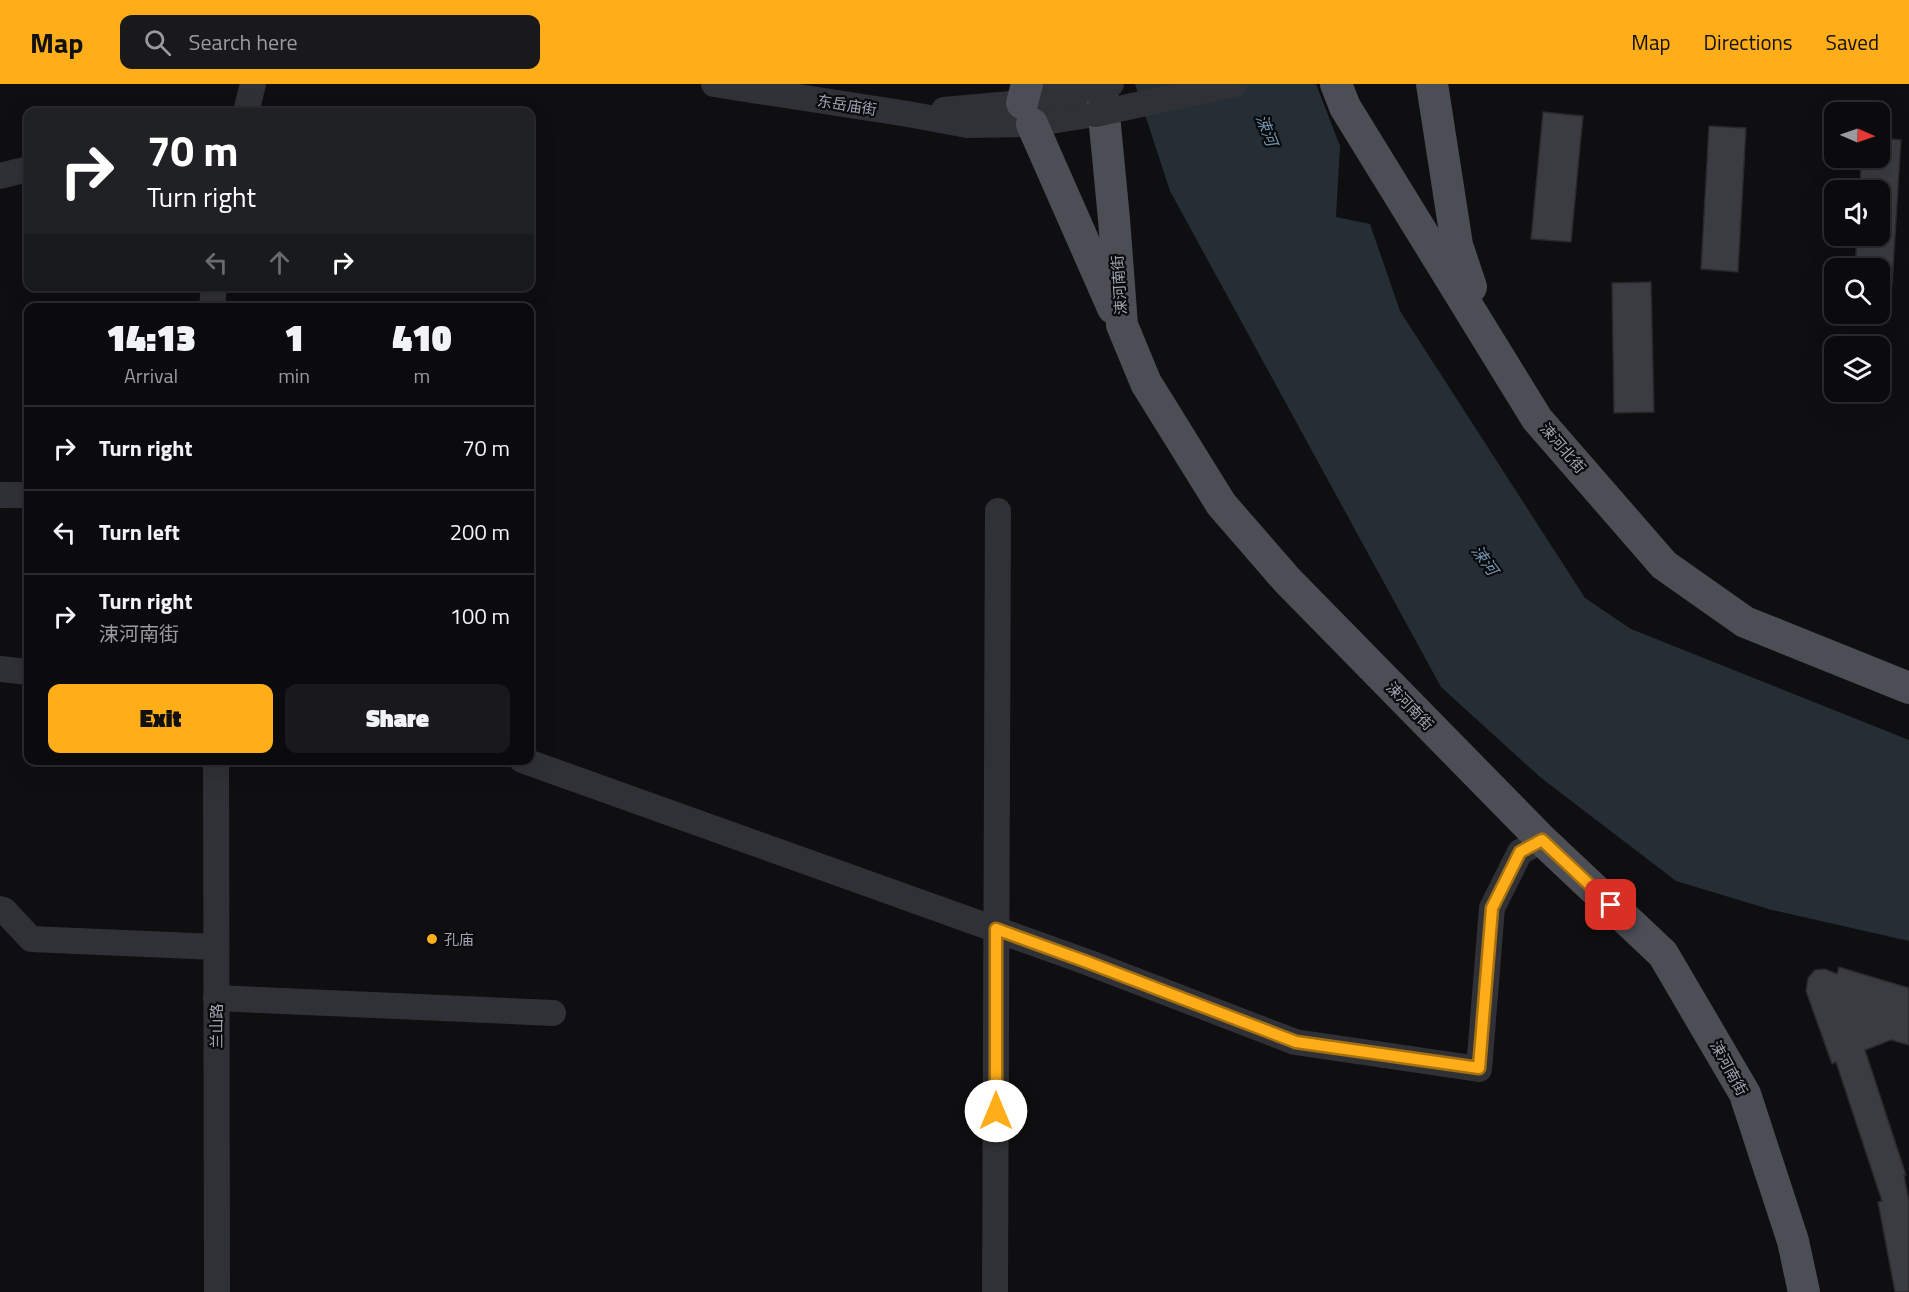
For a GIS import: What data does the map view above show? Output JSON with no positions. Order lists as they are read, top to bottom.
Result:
{
  "streets": {
    "main road": ["涑河南街", "涑河北街"],
    "street": ["东岳庙街", "兰山路"]
  },
  "crossings": [
    ["东岳庙街", "涑河南街"]
  ],
  "water": ["涑河"],
  "places": ["孔庙"],
  "north": "right",
  "page": {
    "header": "Map",
    "search": "Search here",
    "nav": ["Map", "Directions", "Saved"],
    "turn": ["70 m", "Turn right"],
    "eta": [
      "14:13",
      "Arrival",
      "1",
      "min",
      "410",
      "m"
    ],
    "list": [
      {
        "name": "Turn right",
        "value": "70 m"
      },
      {
        "name": "Turn left",
        "value": "200 m"
      },
      {
        "name": "Turn right",
        "note": "涑河南街",
        "value": "100 m"
      }
    ],
    "buttons": ["Exit", "Share"]
  }
}
